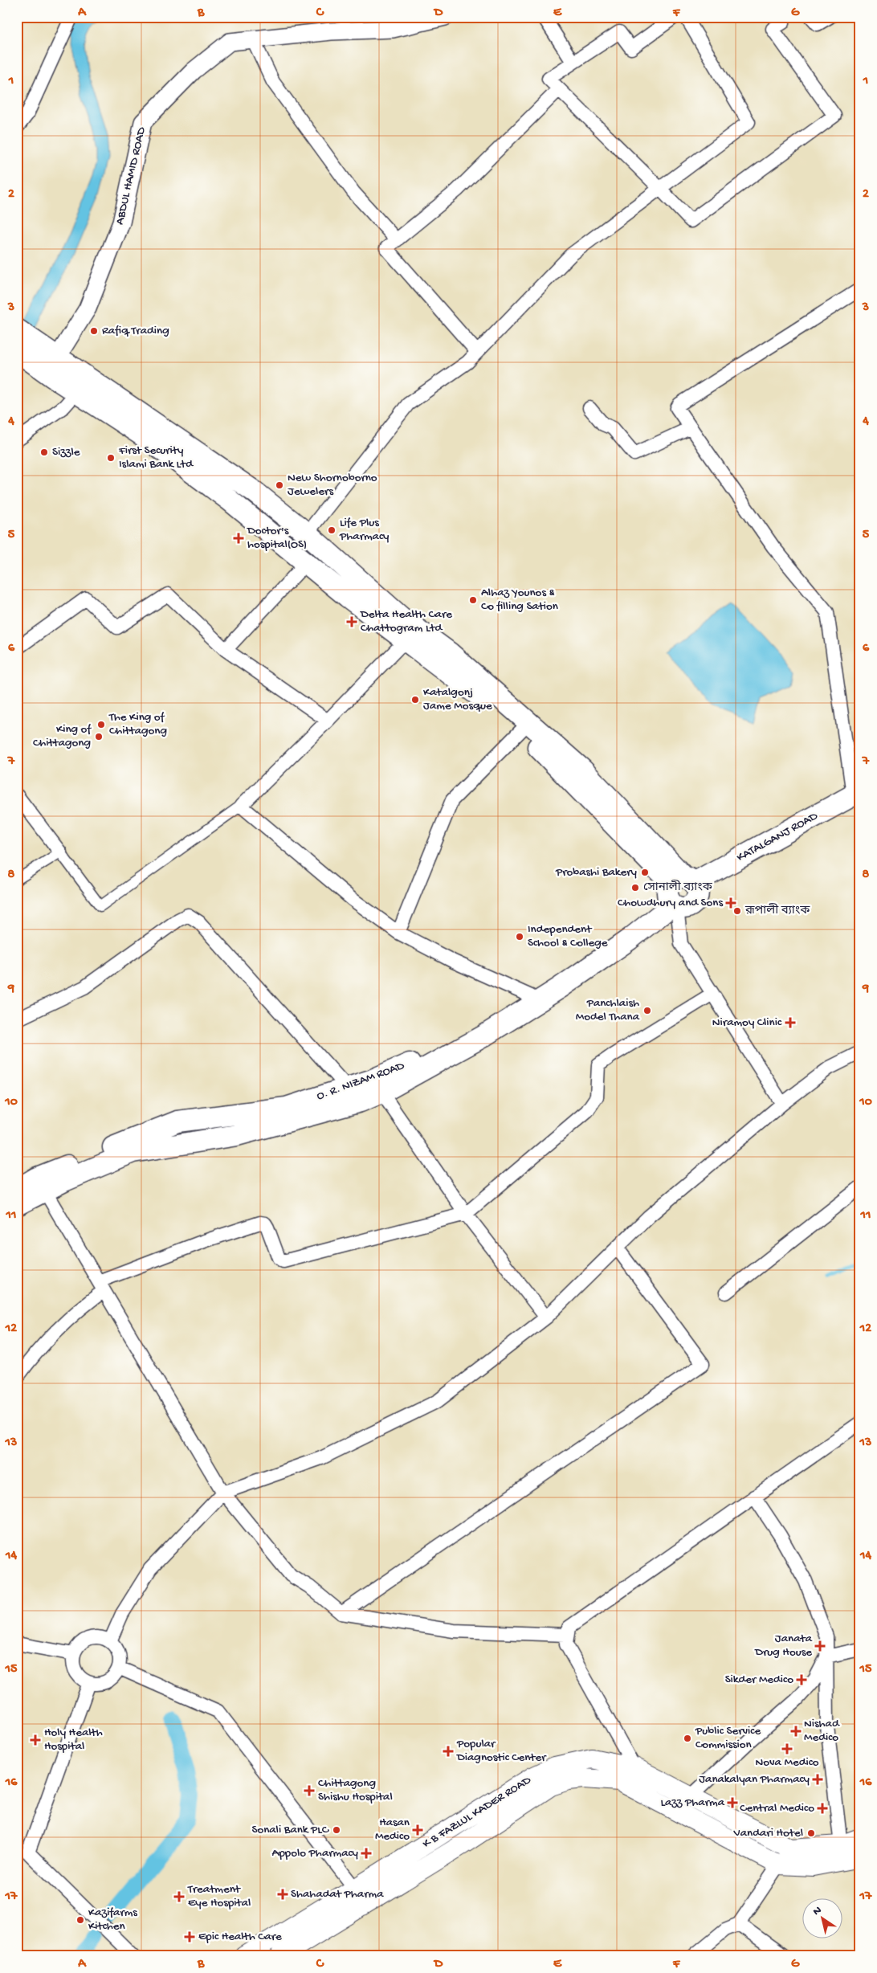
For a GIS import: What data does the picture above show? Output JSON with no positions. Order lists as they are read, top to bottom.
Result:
{
  "streets": {
    "main road": ["KATALGANJ ROAD", "O. R. NIZAM ROAD", "K B FAZLUL KADER ROAD"],
    "street": ["ABDUL HAMID ROAD"]
  },
  "crossings": [
    ["KATALGANJ ROAD", "O. R. NIZAM ROAD"]
  ],
  "places": {
    "other": [
      "Rafiq Trading",
      "Sizzle",
      "First Security Islami Bank Ltd",
      "New Shornoborno Jewelers",
      "Life Plus Pharmacy",
      "Alhaz Younos & Co filling Sation",
      "Katalgonj Jame Mosque",
      "The King of Chittagong",
      "King of Chittagong",
      "Probashi Bakery",
      "সোনালী ব্যাংক",
      "রূপালী ব্যাংক",
      "Independent School & College",
      "Panchlaish Model Thana",
      "Public Service Commission",
      "Sonali Bank PLC",
      "Vandari Hotel",
      "Kazifarms Kitchen"
    ],
    "health": [
      "Doctor's hospital(OS)",
      "Delta Health Care Chattogram Ltd",
      "Chowdhury and Sons",
      "Niramoy Clinic",
      "Janata Drug House",
      "Sikder Medico",
      "Nishad Medico",
      "Holy Health Hospital",
      "Nova Medico",
      "Popular Diagnostic Center",
      "Janakalyan Pharmacy",
      "Chittagong Shishu Hospital",
      "Lazz Pharma",
      "Central Medico",
      "Hasan Medico",
      "Appolo Pharmacy",
      "Shahadat Pharma",
      "Treatment Eye Hospital",
      "Epic Health Care"
    ]
  },
  "north": "top left",
  "grid": {
    "columns": [
      "A",
      "B",
      "C",
      "D",
      "E",
      "F",
      "G"
    ],
    "rows": [
      "1",
      "2",
      "3",
      "4",
      "5",
      "6",
      "7",
      "8",
      "9",
      "10",
      "11",
      "12",
      "13",
      "14",
      "15",
      "16",
      "17"
    ]
  }
}
